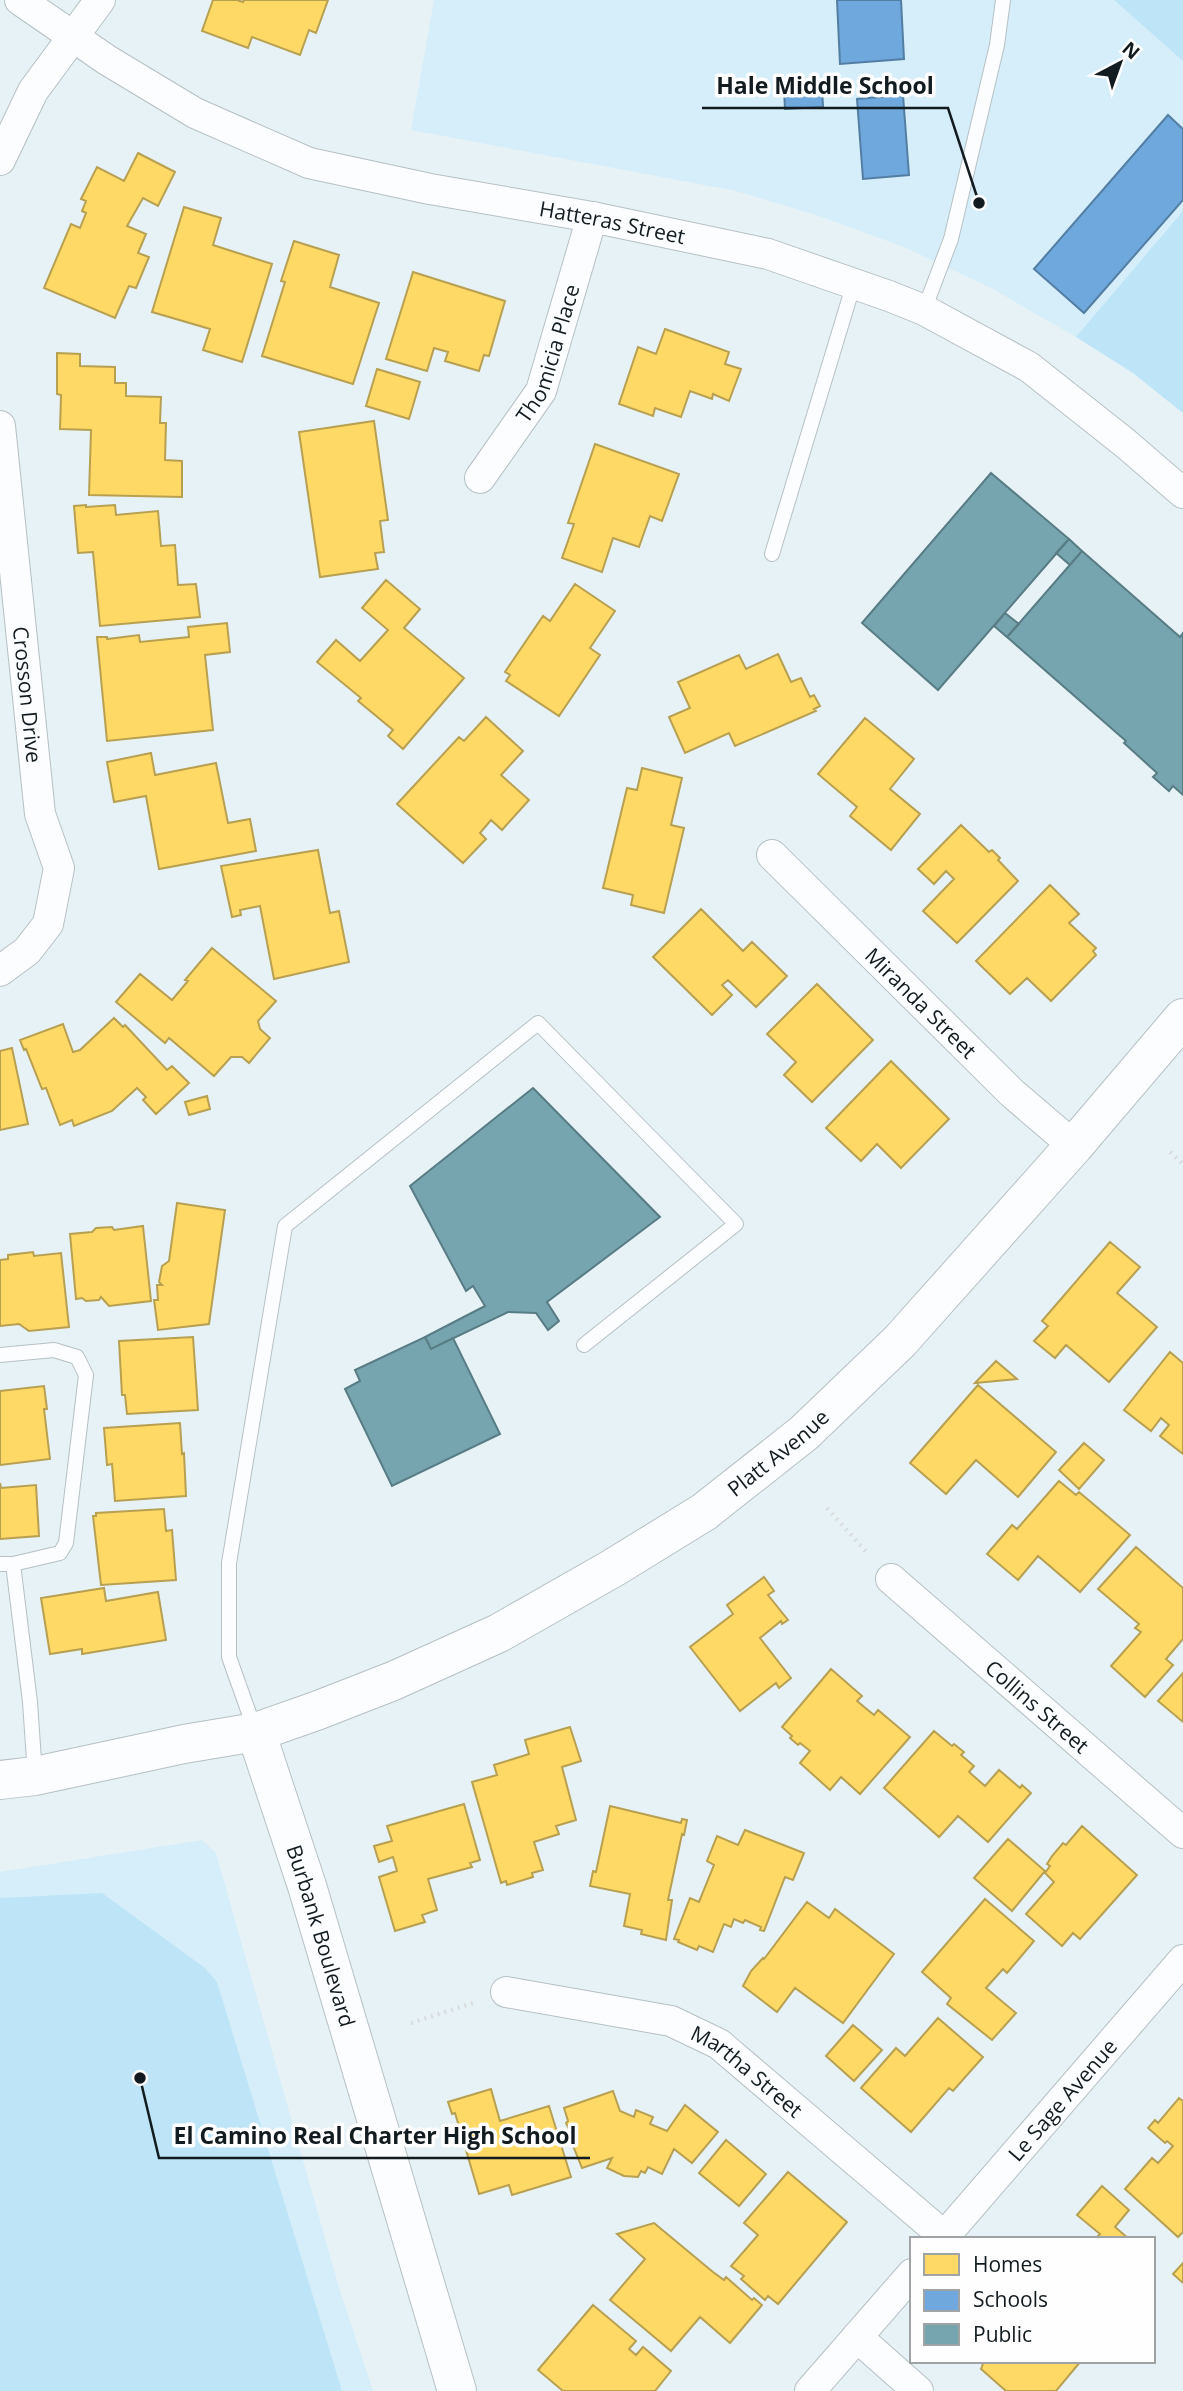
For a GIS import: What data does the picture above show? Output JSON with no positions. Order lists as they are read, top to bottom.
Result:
{
  "streets": {
    "main road": ["Platt Avenue", "Burbank Boulevard"],
    "street": [
      "Hatteras Street",
      "Thomicia Place",
      "Crosson Drive",
      "Miranda Street",
      "Collins Street",
      "Martha Street",
      "Le Sage Avenue"
    ]
  },
  "crossings": [
    ["Hatteras Street", "Thomicia Place"],
    ["Miranda Street", "Platt Avenue"],
    ["Platt Avenue", "Burbank Boulevard"],
    ["Martha Street", "Le Sage Avenue"]
  ],
  "places": ["Hale Middle School", "El Camino Real Charter High School"],
  "legend": ["Homes", "Schools", "Public"],
  "north": "top right"
}
